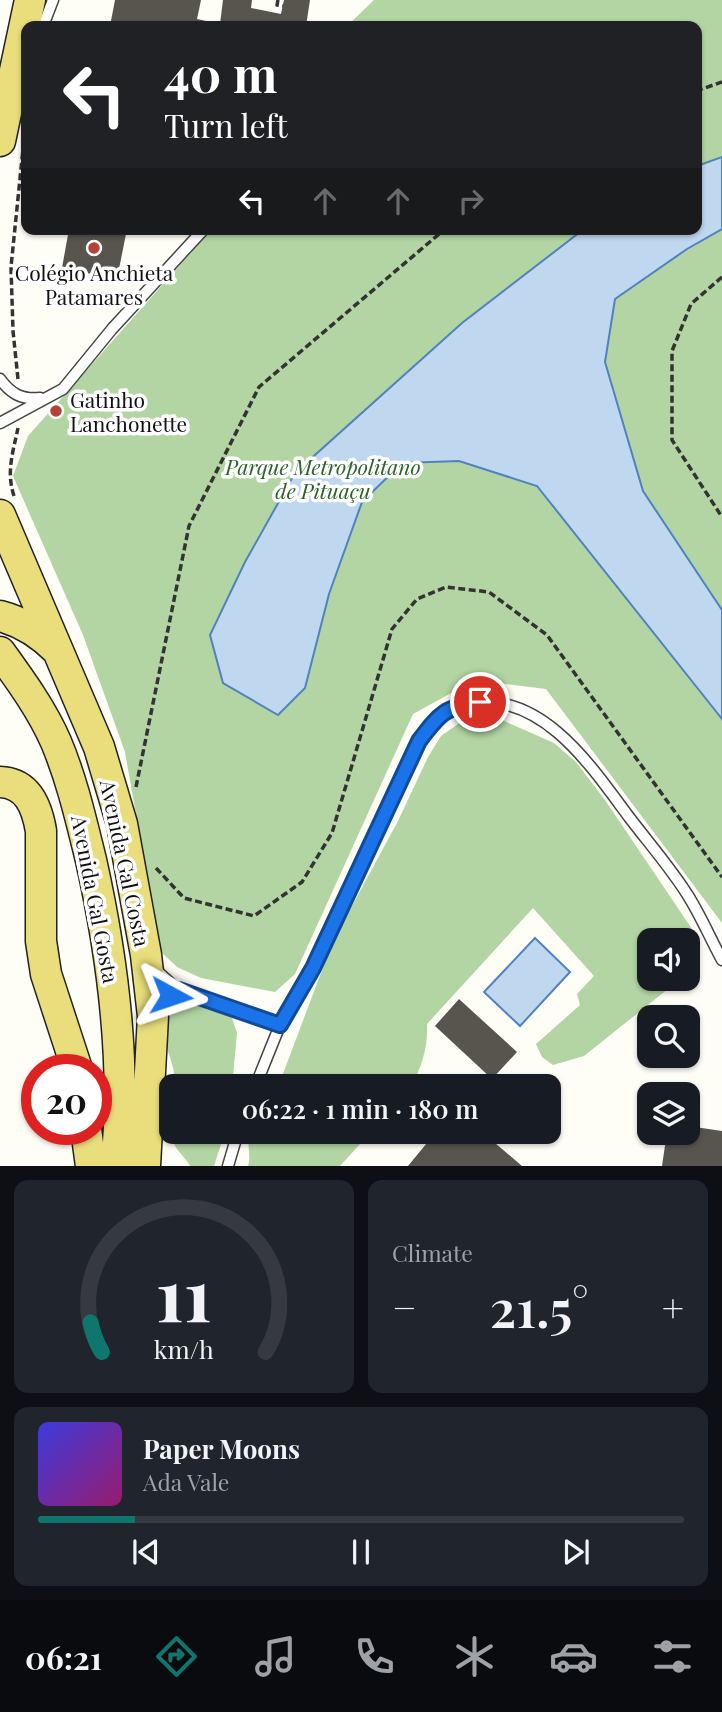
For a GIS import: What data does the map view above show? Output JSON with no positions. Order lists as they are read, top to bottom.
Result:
{
  "streets": {
    "main road": ["Avenida Gal Costa", "Avenida Gal Gosta"]
  },
  "parks": ["Parque Metropolitano de Pituaçu"],
  "places": ["Colégio Anchieta Patamares", "Gatinho Lanchonette"],
  "page": {
    "turn": ["40 m", "Turn left"],
    "limit": "20",
    "trip": "06:22 · 1 min · 180 m",
    "tile": "Climate",
    "heat": ["−", "21.5°", "+"],
    "song": ["Paper Moons", "Ada Vale"],
    "tabs": "06:21",
    "gauge": ["11", "km/h"]
  }
}
